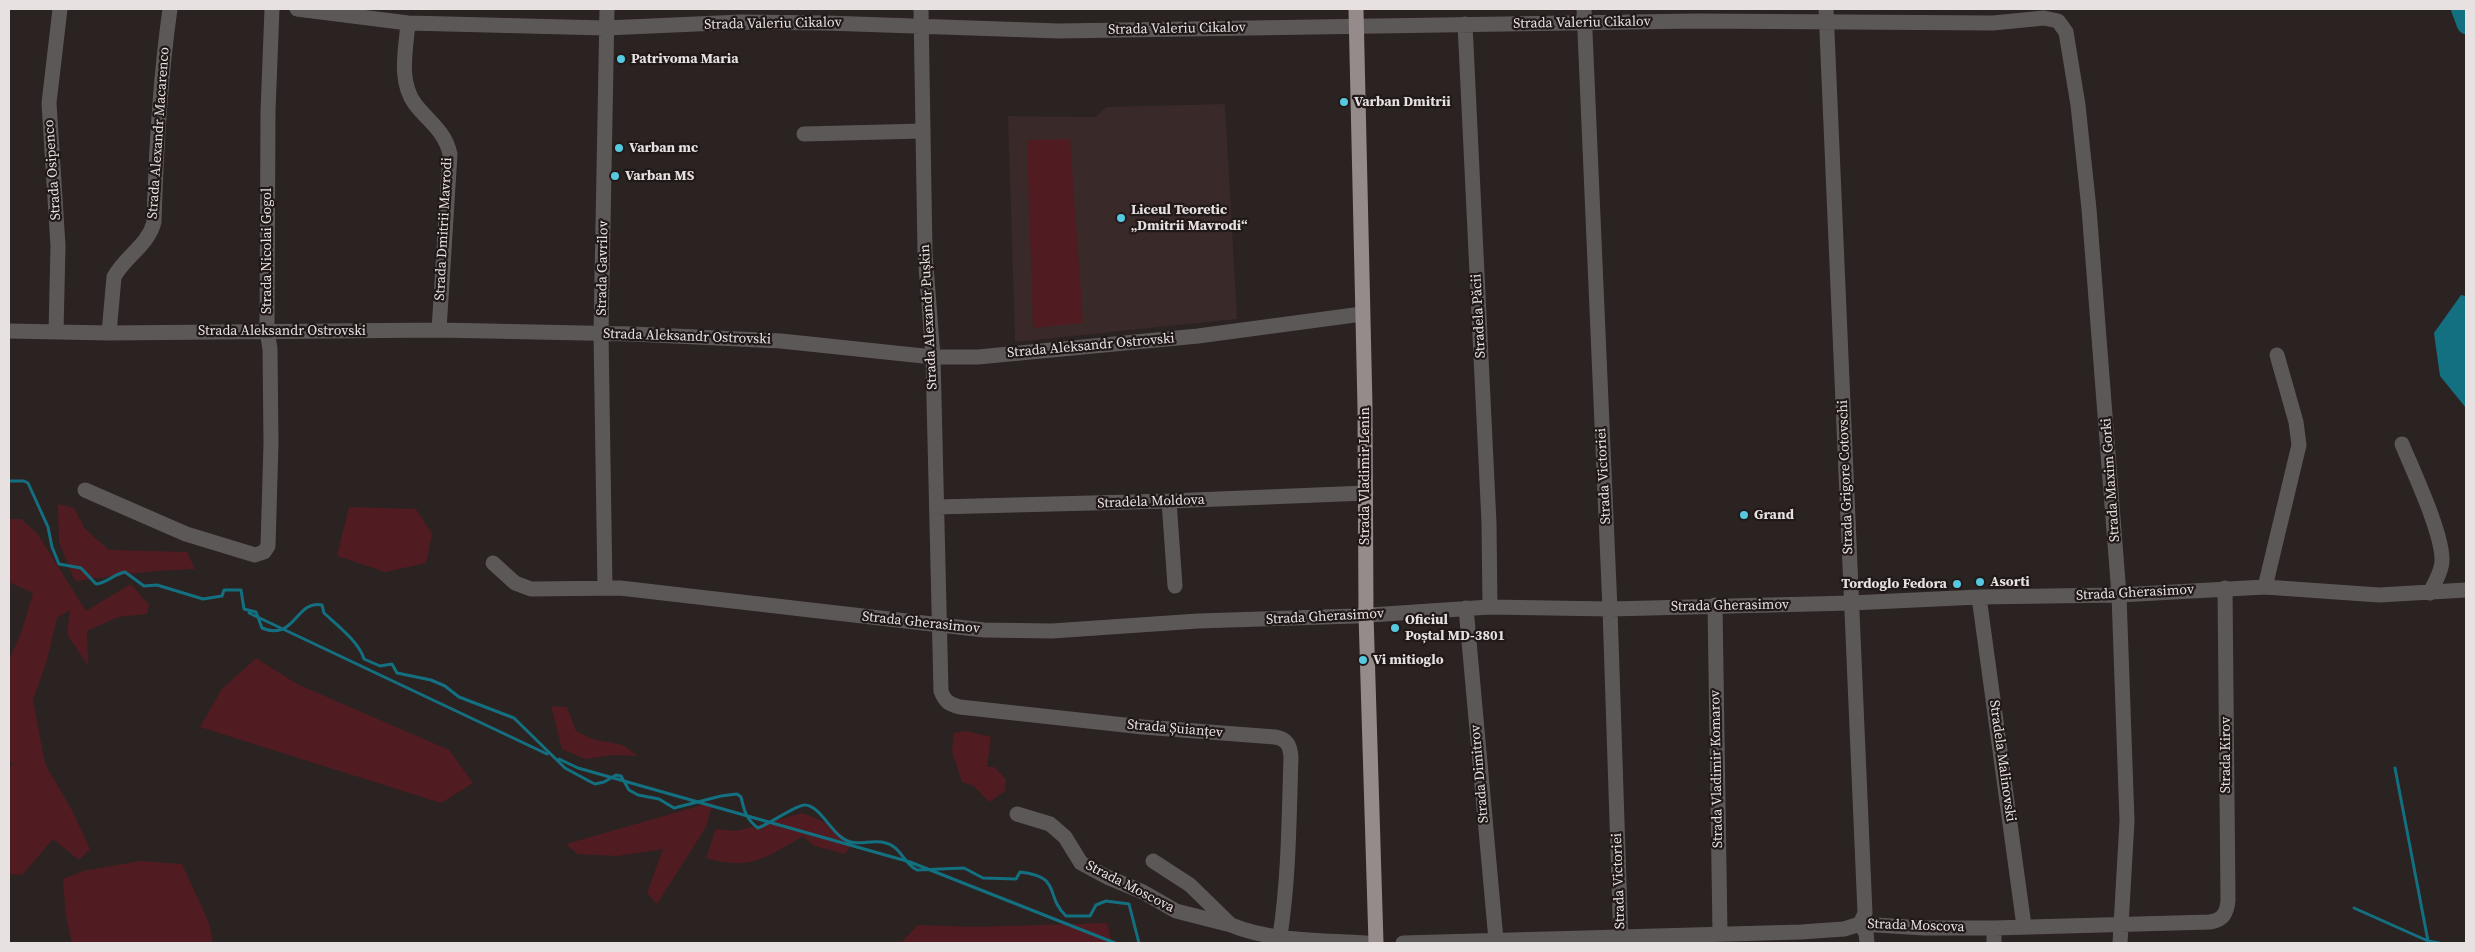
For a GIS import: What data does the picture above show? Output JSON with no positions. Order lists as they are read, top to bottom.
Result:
{
  "streets": {
    "main road": ["Strada Vladimir Lenin"],
    "street": [
      "Strada Valeriu Cikalov",
      "Strada Alexandr Macarenco",
      "Strada Osipenco",
      "Strada Dmitrii Mavrodi",
      "Strada Nicolai Gogol",
      "Strada Gavrilov",
      "Stradela Păcii",
      "Strada Alexandr Pușkin",
      "Strada Aleksandr Ostrovski",
      "Strada Victoriei",
      "Strada Grigore Cotovschi",
      "Strada Maxim Gorki",
      "Stradela Moldova",
      "Strada Gherasimov",
      "Strada Șuianțev",
      "Strada Kirov",
      "Stradela Malinovski",
      "Strada Vladimir Komarov",
      "Strada Dimitrov",
      "Strada Moscova"
    ]
  },
  "crossings": [
    ["Strada Valeriu Cikalov", "Strada Dmitrii Mavrodi"],
    ["Strada Valeriu Cikalov", "Strada Gavrilov"],
    ["Strada Valeriu Cikalov", "Stradela Păcii"],
    ["Strada Valeriu Cikalov", "Strada Alexandr Pușkin"],
    ["Strada Valeriu Cikalov", "Strada Vladimir Lenin"],
    ["Strada Valeriu Cikalov", "Strada Victoriei"],
    ["Strada Valeriu Cikalov", "Strada Grigore Cotovschi"],
    ["Strada Valeriu Cikalov", "Strada Maxim Gorki"],
    ["Strada Alexandr Macarenco", "Strada Aleksandr Ostrovski"],
    ["Strada Osipenco", "Strada Aleksandr Ostrovski"],
    ["Strada Dmitrii Mavrodi", "Strada Aleksandr Ostrovski"],
    ["Strada Nicolai Gogol", "Strada Aleksandr Ostrovski"],
    ["Strada Gavrilov", "Strada Aleksandr Ostrovski"],
    ["Strada Gavrilov", "Strada Gherasimov"],
    ["Stradela Păcii", "Strada Gherasimov"],
    ["Strada Alexandr Pușkin", "Strada Aleksandr Ostrovski"],
    ["Strada Alexandr Pușkin", "Stradela Moldova"],
    ["Strada Alexandr Pușkin", "Strada Gherasimov"],
    ["Strada Alexandr Pușkin", "Strada Șuianțev"],
    ["Strada Aleksandr Ostrovski", "Strada Vladimir Lenin"],
    ["Strada Vladimir Lenin", "Stradela Moldova"],
    ["Strada Vladimir Lenin", "Strada Gherasimov"],
    ["Strada Victoriei", "Strada Gherasimov"],
    ["Strada Victoriei", "Strada Moscova"],
    ["Strada Grigore Cotovschi", "Strada Gherasimov"],
    ["Strada Grigore Cotovschi", "Strada Moscova"],
    ["Strada Maxim Gorki", "Strada Gherasimov"],
    ["Strada Maxim Gorki", "Strada Moscova"],
    ["Strada Gherasimov", "Strada Șuianțev"],
    ["Strada Gherasimov", "Strada Kirov"],
    ["Strada Gherasimov", "Stradela Malinovski"],
    ["Strada Gherasimov", "Strada Vladimir Komarov"],
    ["Strada Gherasimov", "Strada Dimitrov"],
    ["Strada Șuianțev", "Strada Moscova"],
    ["Strada Kirov", "Strada Moscova"],
    ["Stradela Malinovski", "Strada Moscova"],
    ["Strada Vladimir Komarov", "Strada Moscova"],
    ["Strada Dimitrov", "Strada Moscova"]
  ],
  "places": [
    "Patrivoma Maria",
    "Varban Dmitrii",
    "Varban mc",
    "Varban MS",
    "Liceul Teoretic „Dmitrii Mavrodi“",
    "Grand",
    "Asorti",
    "Tordoglo Fedora",
    "Oficiul Poștal MD-3801",
    "Vi mitioglo"
  ]
}
